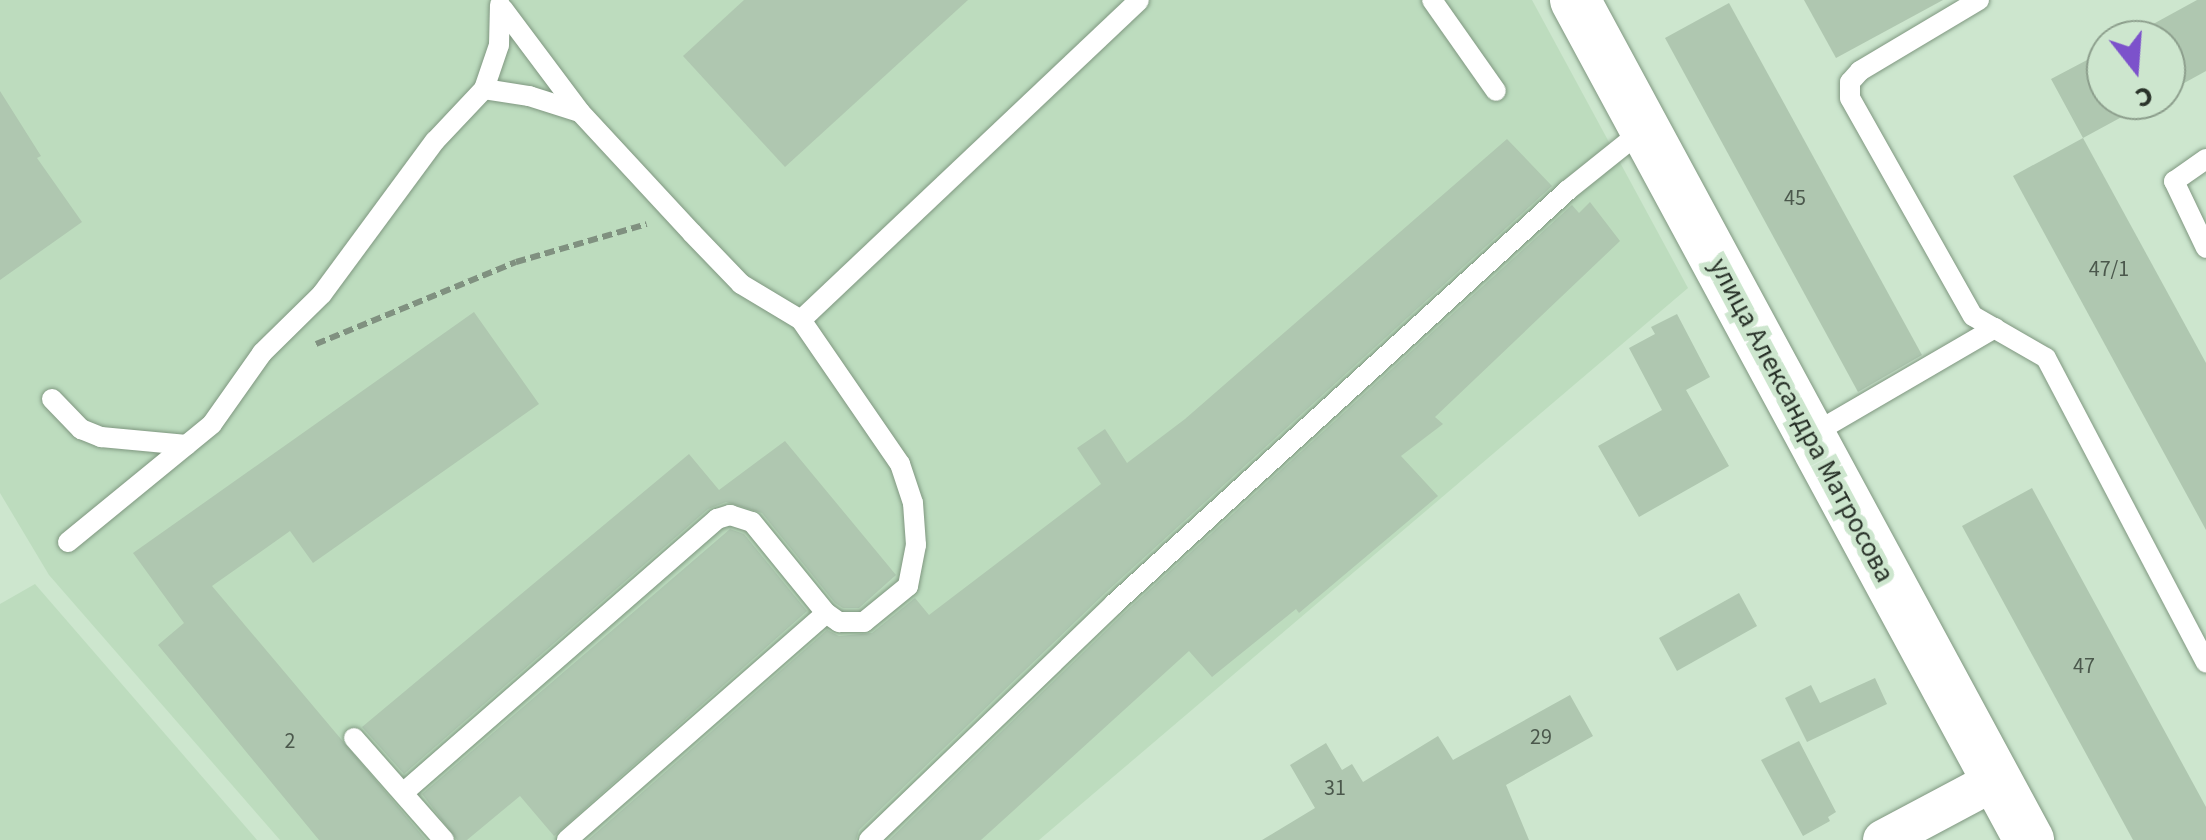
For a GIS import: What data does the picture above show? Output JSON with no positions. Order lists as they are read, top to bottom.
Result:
{
  "streets": {
    "street": ["улица Александра Матросова"]
  },
  "house_numbers": [
    "45",
    "47/1",
    "47",
    "29",
    "2",
    "31"
  ],
  "north": "bottom"
}
